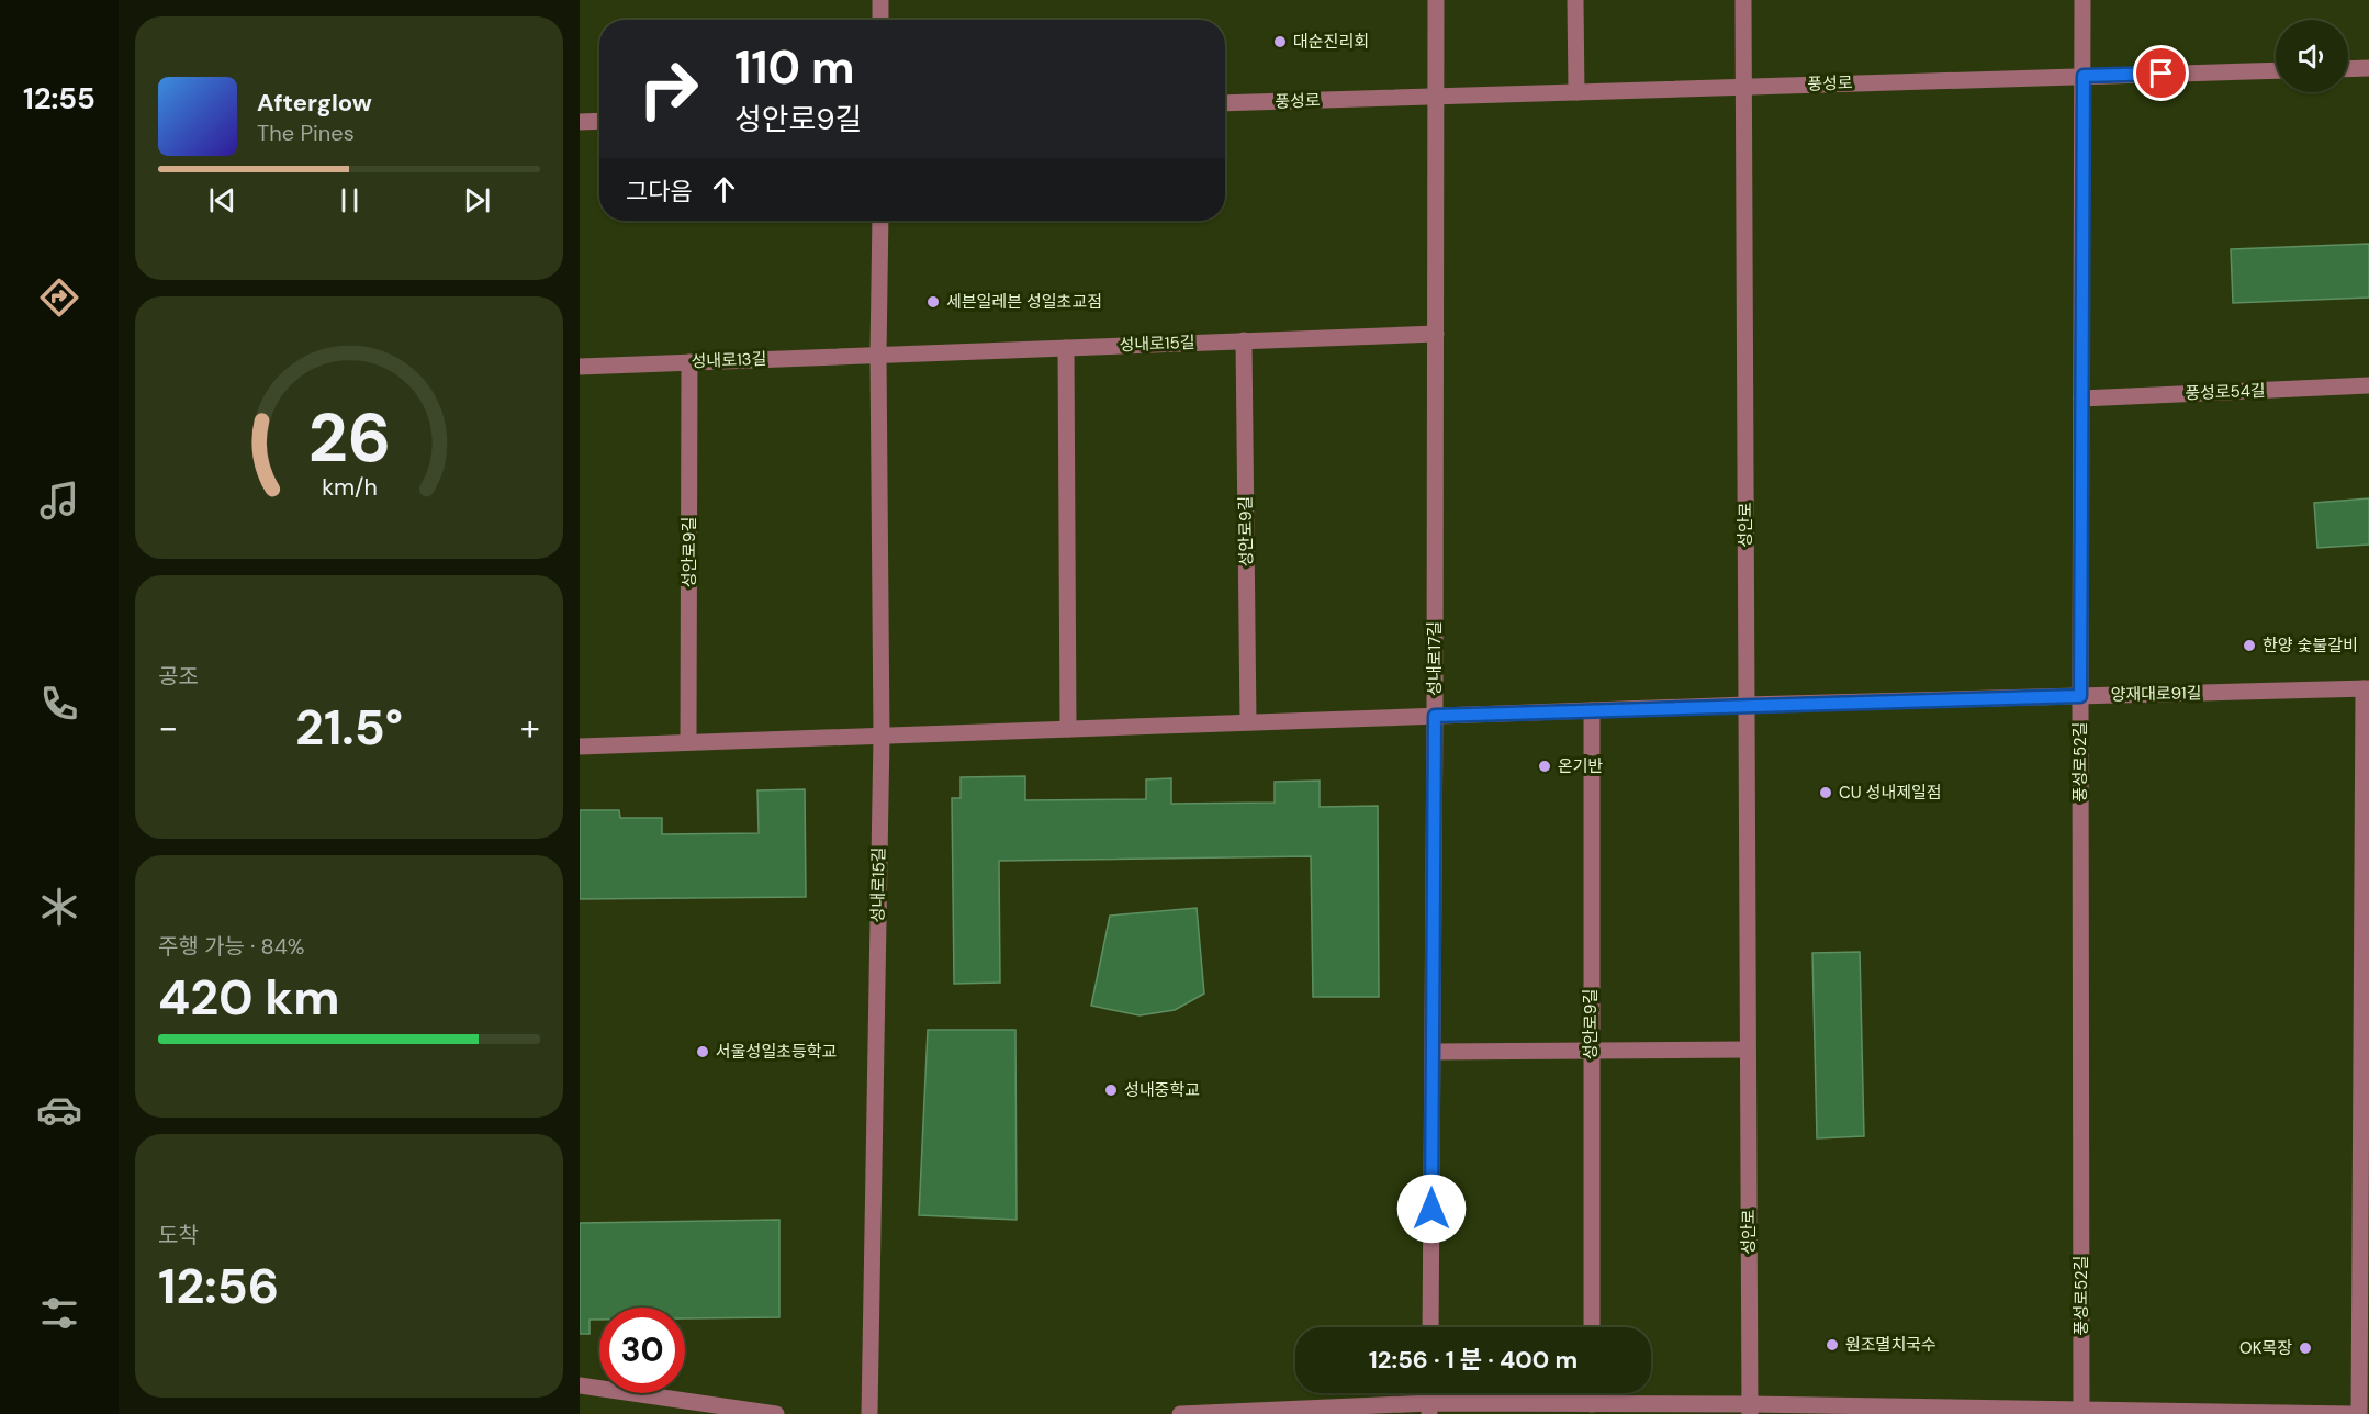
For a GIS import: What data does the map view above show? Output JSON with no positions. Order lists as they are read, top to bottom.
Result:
{
  "streets": {
    "street": [
      "풍성로",
      "성내로15길",
      "성내로13길",
      "풍성로54길",
      "성안로",
      "성안로9길",
      "성내로17길",
      "양재대로91길",
      "풍성로52길"
    ]
  },
  "crossings": [
    ["풍성로", "성안로"],
    ["풍성로", "성내로17길"],
    ["풍성로", "풍성로52길"],
    ["성내로15길", "성내로13길"],
    ["성내로15길", "성안로9길"],
    ["성내로15길", "성내로17길"],
    ["성내로13길", "성안로9길"],
    ["풍성로54길", "풍성로52길"],
    ["성안로", "양재대로91길"],
    ["양재대로91길", "풍성로52길"]
  ],
  "places": [
    "대순진리회",
    "세븐일레븐 성일초교점",
    "한양 숯불갈비",
    "온기반",
    "CU 성내제일점",
    "서울성일초등학교",
    "성내중학교",
    "원조멸치국수",
    "OK목장"
  ],
  "page": {
    "tabs": "12:55",
    "turn": ["110 m", "성안로9길"],
    "song": ["Afterglow", "The Pines"],
    "then": "그다음",
    "tile": [
      "공조",
      ["주행 가능 · 84%", "420 km"],
      ["도착", "12:56"]
    ],
    "heat": ["−", "21.5°", "+"],
    "limit": "30",
    "trip": "12:56 · 1 분 · 400 m",
    "gauge": ["26", "km/h"]
  }
}
